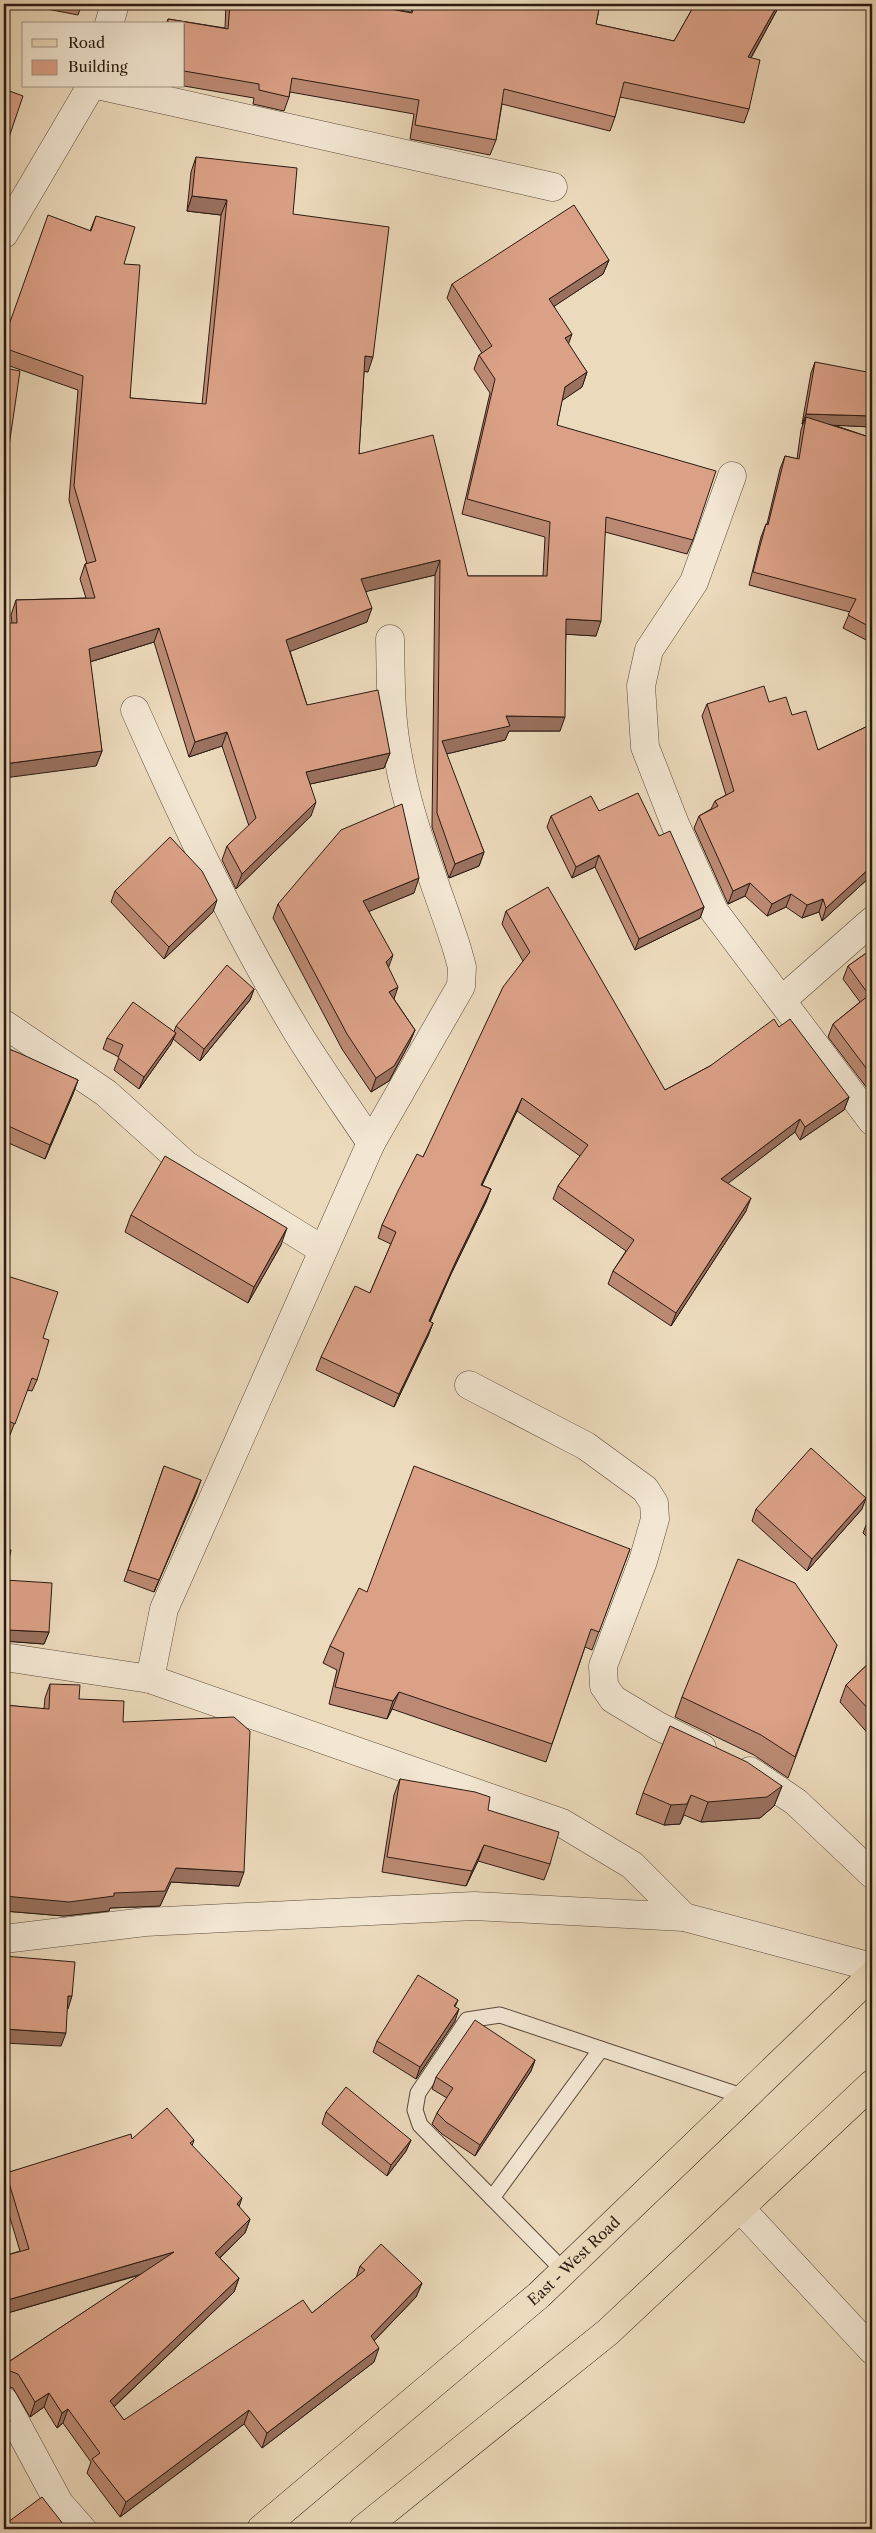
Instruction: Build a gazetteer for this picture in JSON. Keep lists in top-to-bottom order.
{
  "streets": {
    "main road": ["East - West Road"]
  },
  "legend": ["Road", "Building"]
}
